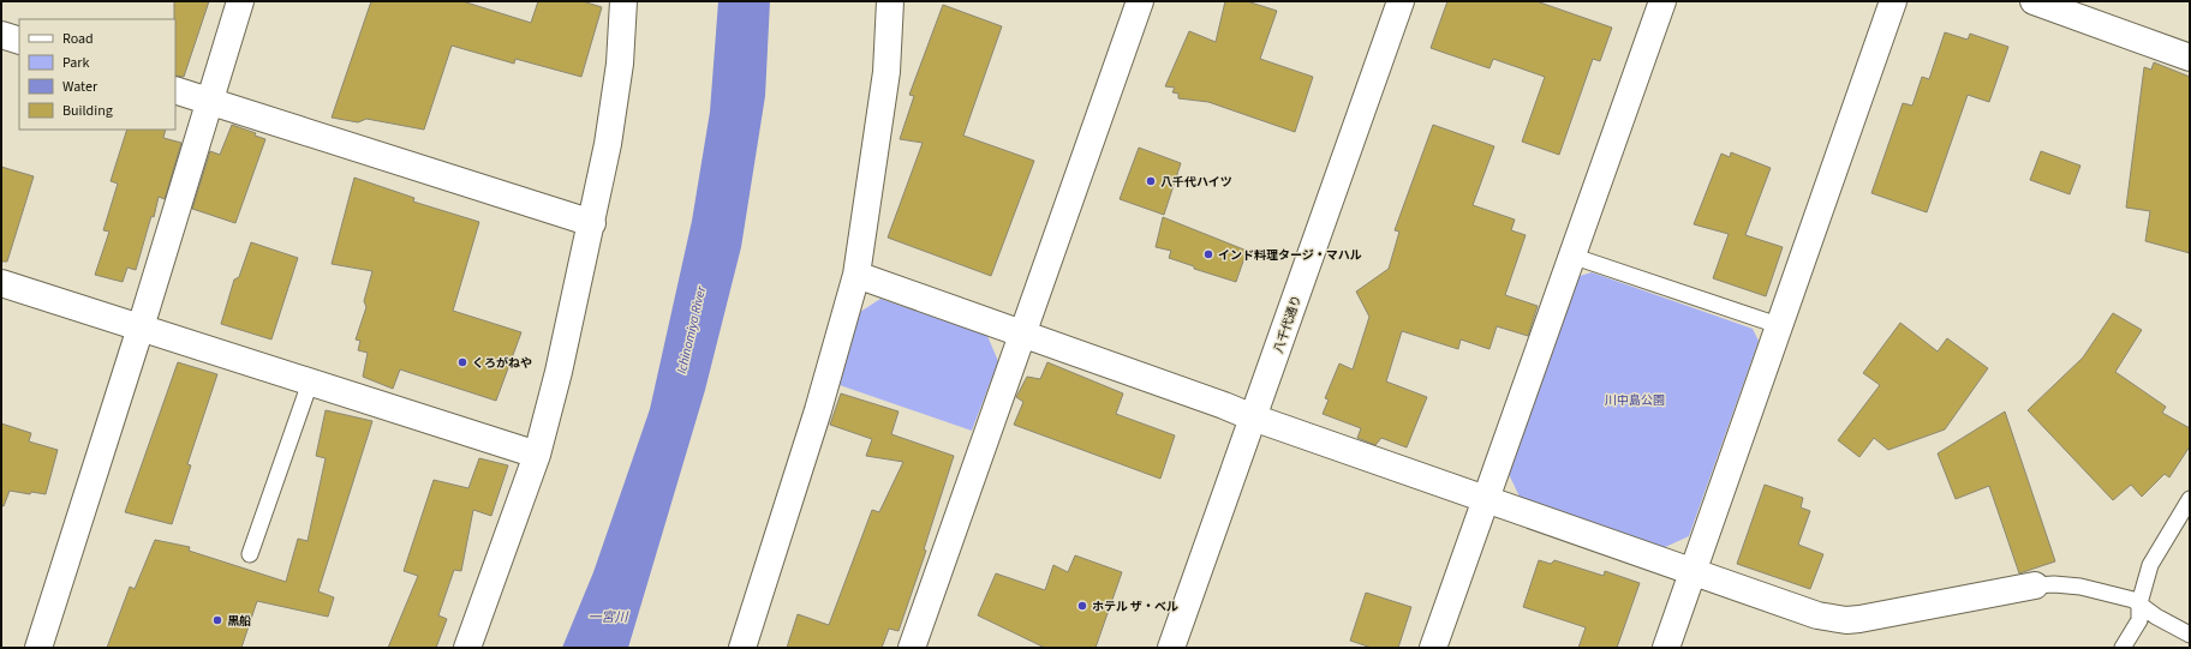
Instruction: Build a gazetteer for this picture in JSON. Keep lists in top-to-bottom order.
{
  "streets": {
    "street": ["八千代通り"]
  },
  "water": ["Ichinomiya River", "一宮川"],
  "parks": ["川中島公園"],
  "places": [
    "八千代ハイツ",
    "インド料理タージ・マハル",
    "くろがねや",
    "ホテル ザ・ベル",
    "黒船"
  ],
  "legend": [
    "Road",
    "Park",
    "Water",
    "Building"
  ]
}
